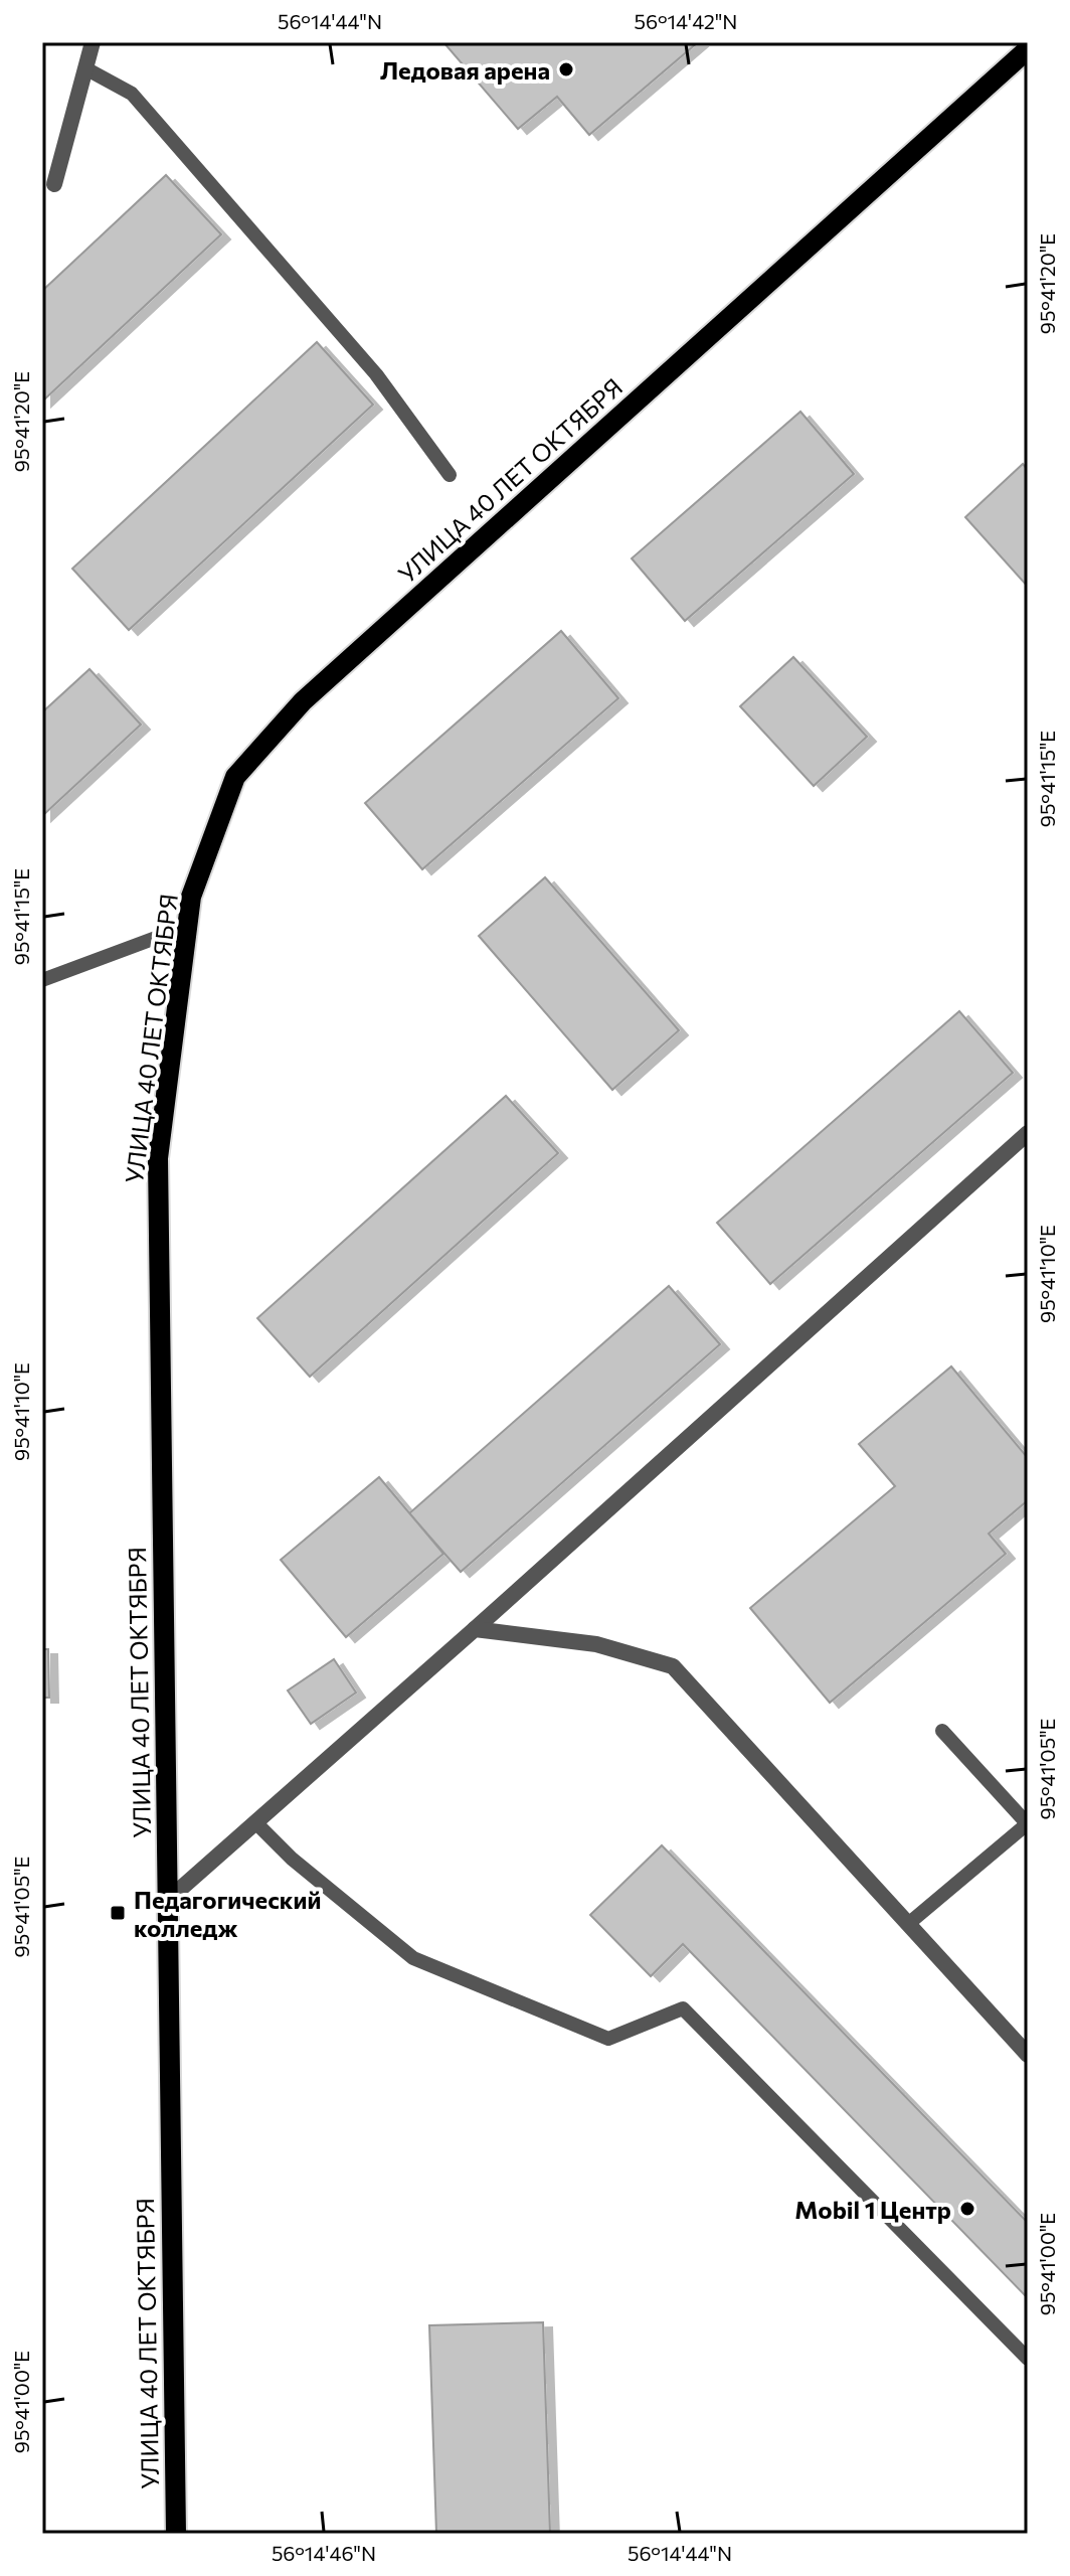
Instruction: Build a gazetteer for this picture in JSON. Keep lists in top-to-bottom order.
{
  "streets": {
    "main road": ["УЛИЦА 40 ЛЕТ ОКТЯБРЯ"]
  },
  "places": {
    "other": ["Ледовая арена", "Mobil 1 Центр"],
    "transit": ["Педагогический колледж"]
  },
  "coordinates": [
    "56°14'44\"N",
    "56°14'42\"N",
    "95°41'20\"E",
    "95°41'15\"E",
    "95°41'10\"E",
    "95°41'05\"E",
    "95°41'00\"E",
    "56°14'46\"N"
  ]
}
